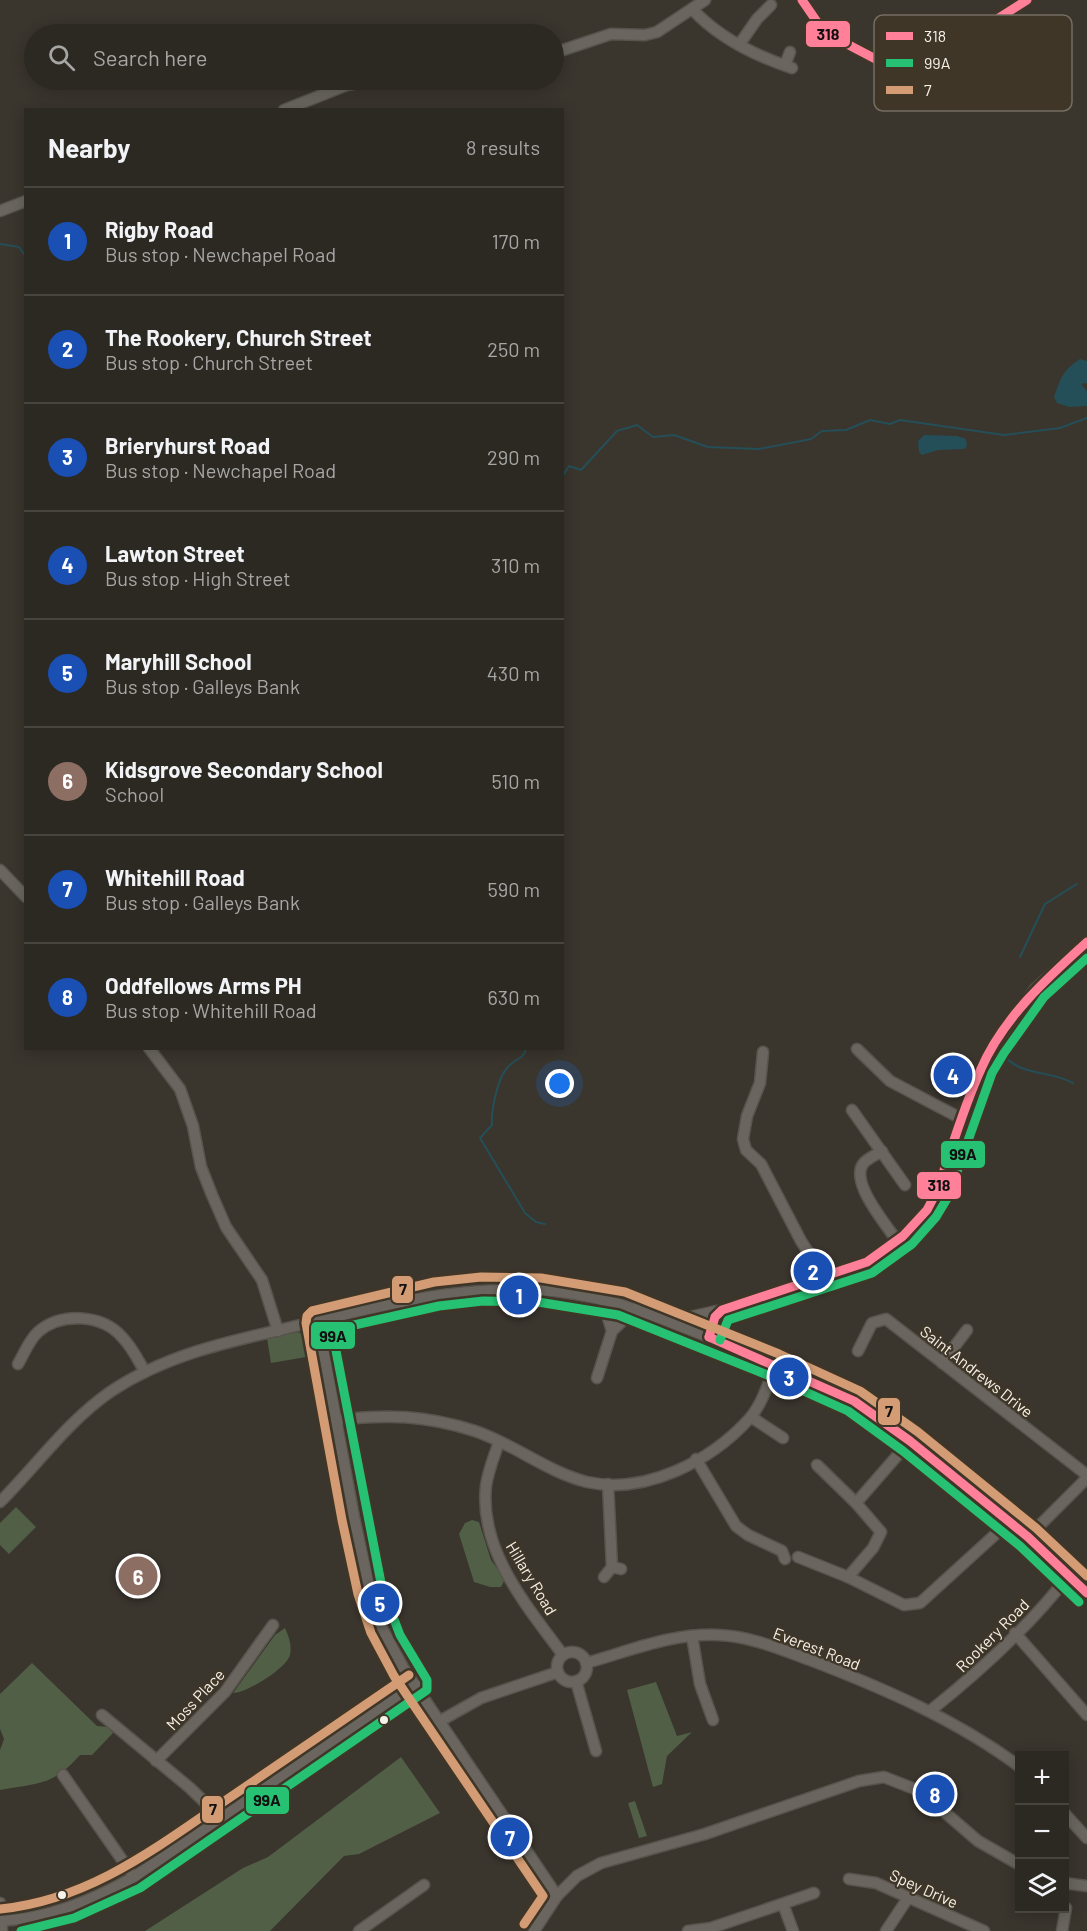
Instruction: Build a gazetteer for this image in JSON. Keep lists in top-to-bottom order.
{
  "streets": {
    "street": [
      "Saint Andrews Drive",
      "Hillary Road",
      "Rookery Road",
      "Everest Road",
      "Moss Place",
      "Spey Drive"
    ]
  },
  "crossings": [
    ["Hillary Road", "Everest Road"],
    ["Rookery Road", "Everest Road"]
  ],
  "lines": ["transit line 318", "transit line 99A", "transit line 7"],
  "legend": ["318", "99A", "7"],
  "page": {
    "search": "Search here",
    "heading": ["Nearby", "8 results"],
    "list": [
      {
        "mark": "1",
        "name": "Rigby Road",
        "note": "Bus stop · Newchapel Road",
        "value": "170 m"
      },
      {
        "mark": "2",
        "name": "The Rookery, Church Street",
        "note": "Bus stop · Church Street",
        "value": "250 m"
      },
      {
        "mark": "3",
        "name": "Brieryhurst Road",
        "note": "Bus stop · Newchapel Road",
        "value": "290 m"
      },
      {
        "mark": "4",
        "name": "Lawton Street",
        "note": "Bus stop · High Street",
        "value": "310 m"
      },
      {
        "mark": "5",
        "name": "Maryhill School",
        "note": "Bus stop · Galleys Bank",
        "value": "430 m"
      },
      {
        "mark": "6",
        "name": "Kidsgrove Secondary School",
        "note": "School",
        "value": "510 m"
      },
      {
        "mark": "7",
        "name": "Whitehill Road",
        "note": "Bus stop · Galleys Bank",
        "value": "590 m"
      },
      {
        "mark": "8",
        "name": "Oddfellows Arms PH",
        "note": "Bus stop · Whitehill Road",
        "value": "630 m"
      }
    ],
    "pins": [
      "4",
      "2",
      "1",
      "3",
      "6",
      "5",
      "8",
      "7"
    ],
    "map_buttons": ["+", "−"]
  }
}
